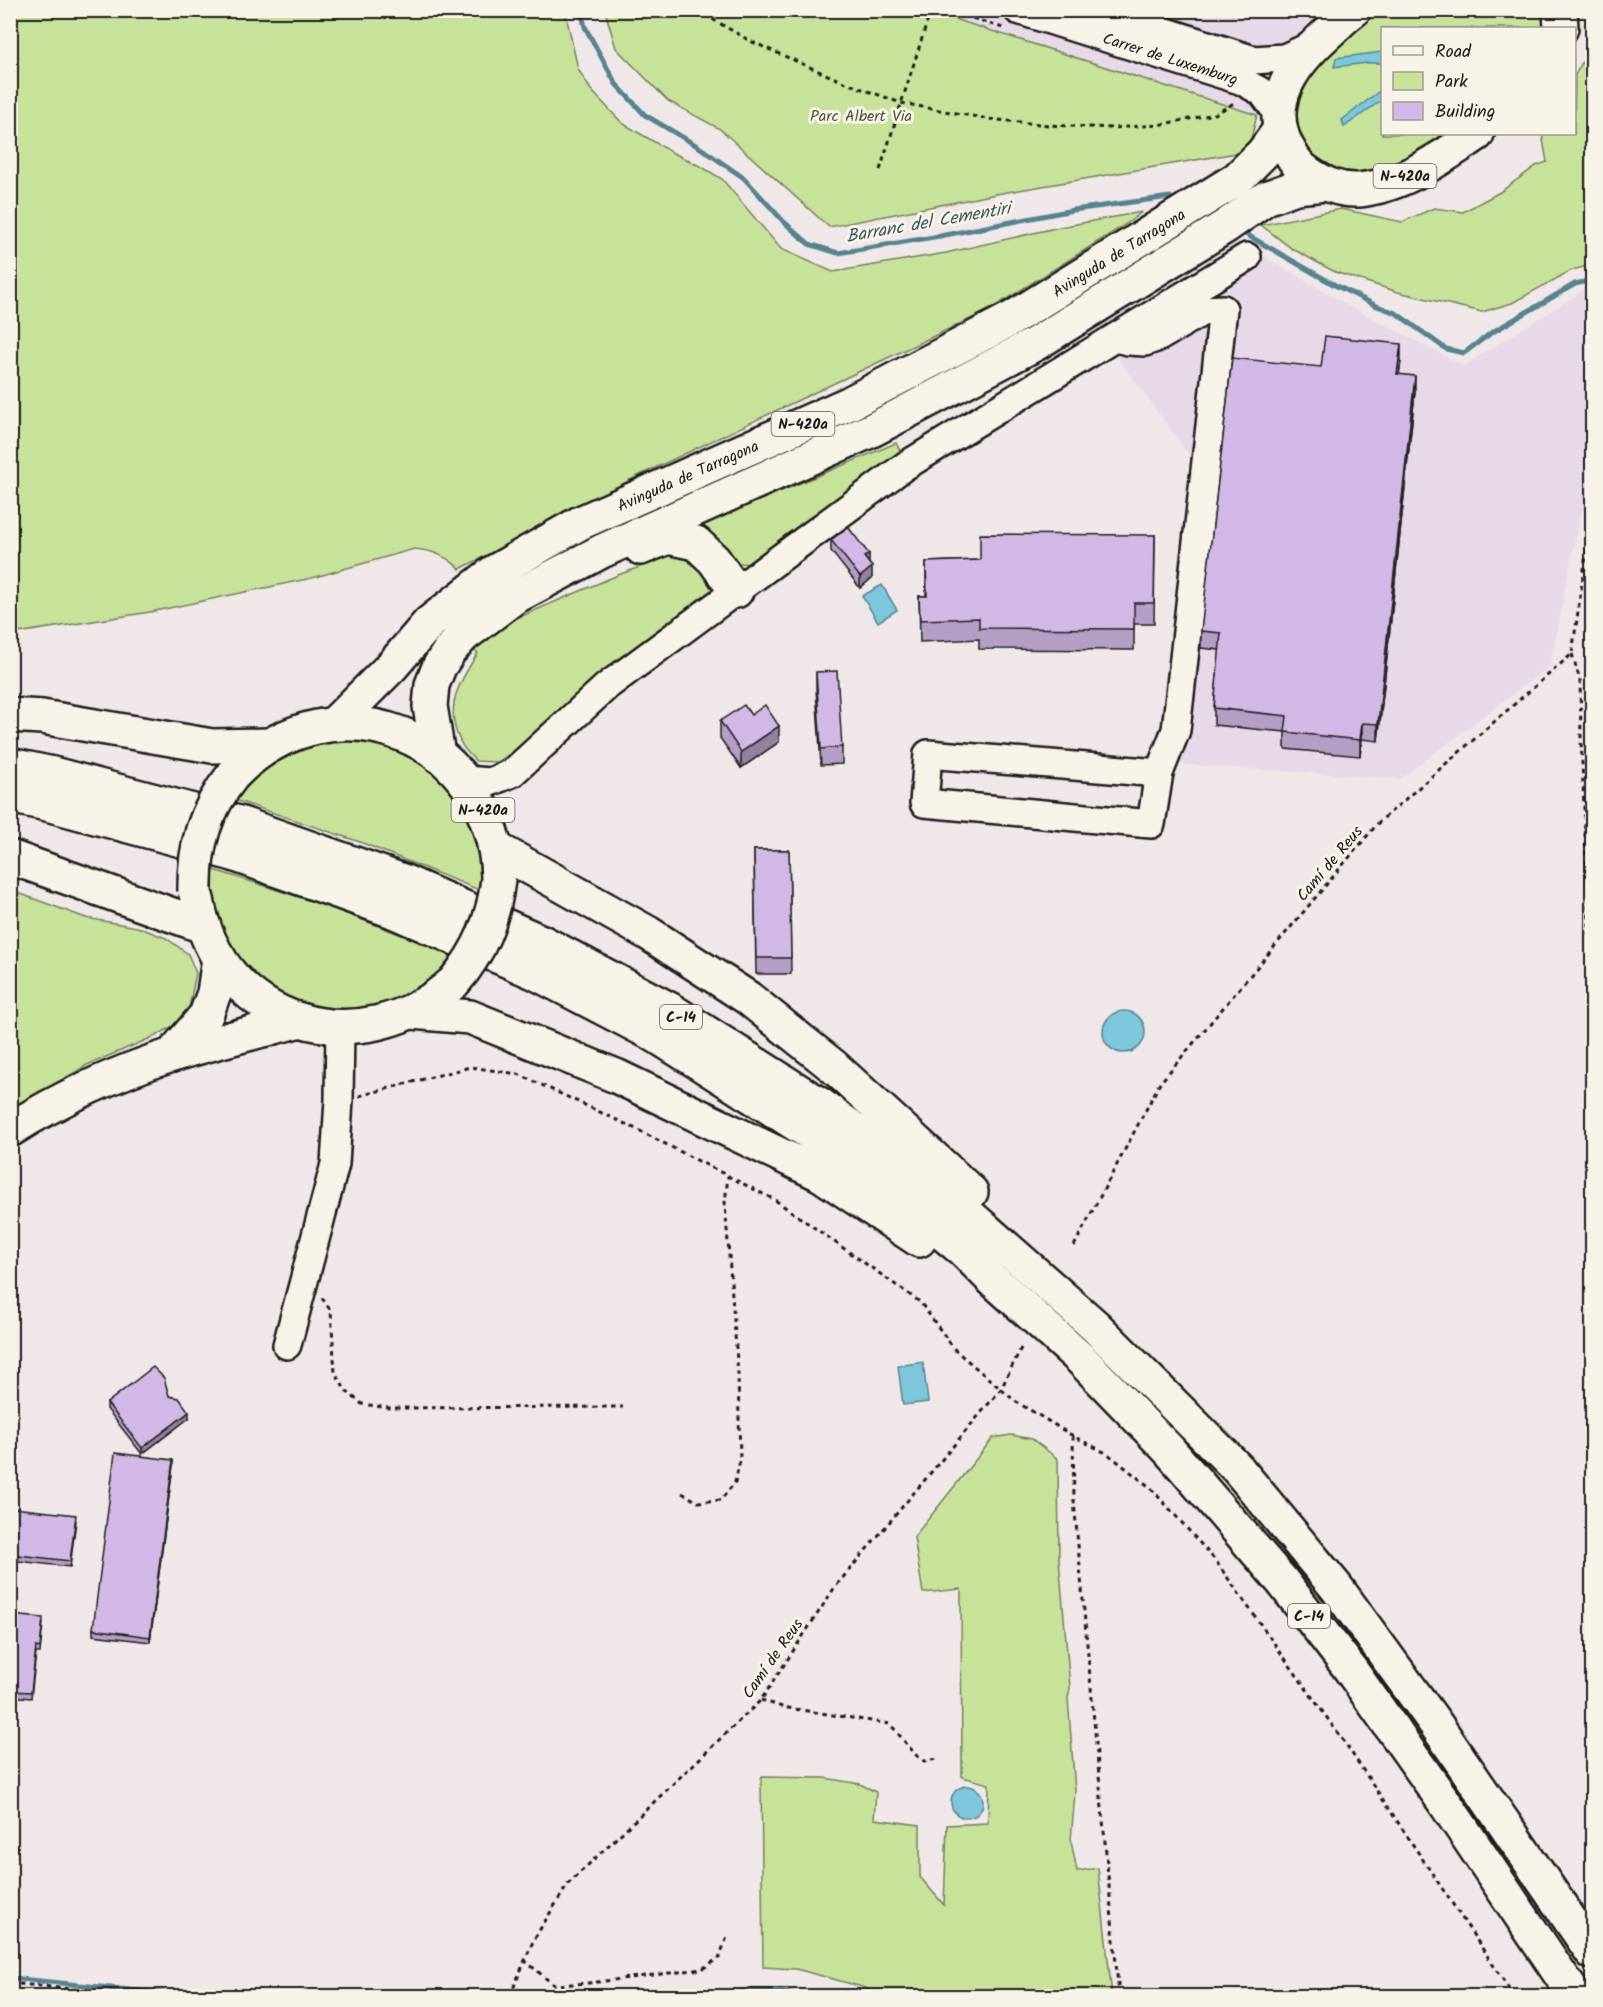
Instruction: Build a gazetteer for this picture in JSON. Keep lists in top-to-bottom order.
{
  "streets": {
    "main road": ["N-420a", "Avinguda de Tarragona", "C-14"],
    "street": ["Carrer de Luxemburg"],
    "path": ["Camí de Reus"]
  },
  "crossings": [
    ["Carrer de Luxemburg", "N-420a"],
    ["Carrer de Luxemburg", "Avinguda de Tarragona"],
    ["N-420a", "Avinguda de Tarragona"]
  ],
  "water": ["Barranc del Cementiri"],
  "parks": ["Parc Albert Via"],
  "legend": ["Road", "Park", "Building"]
}
